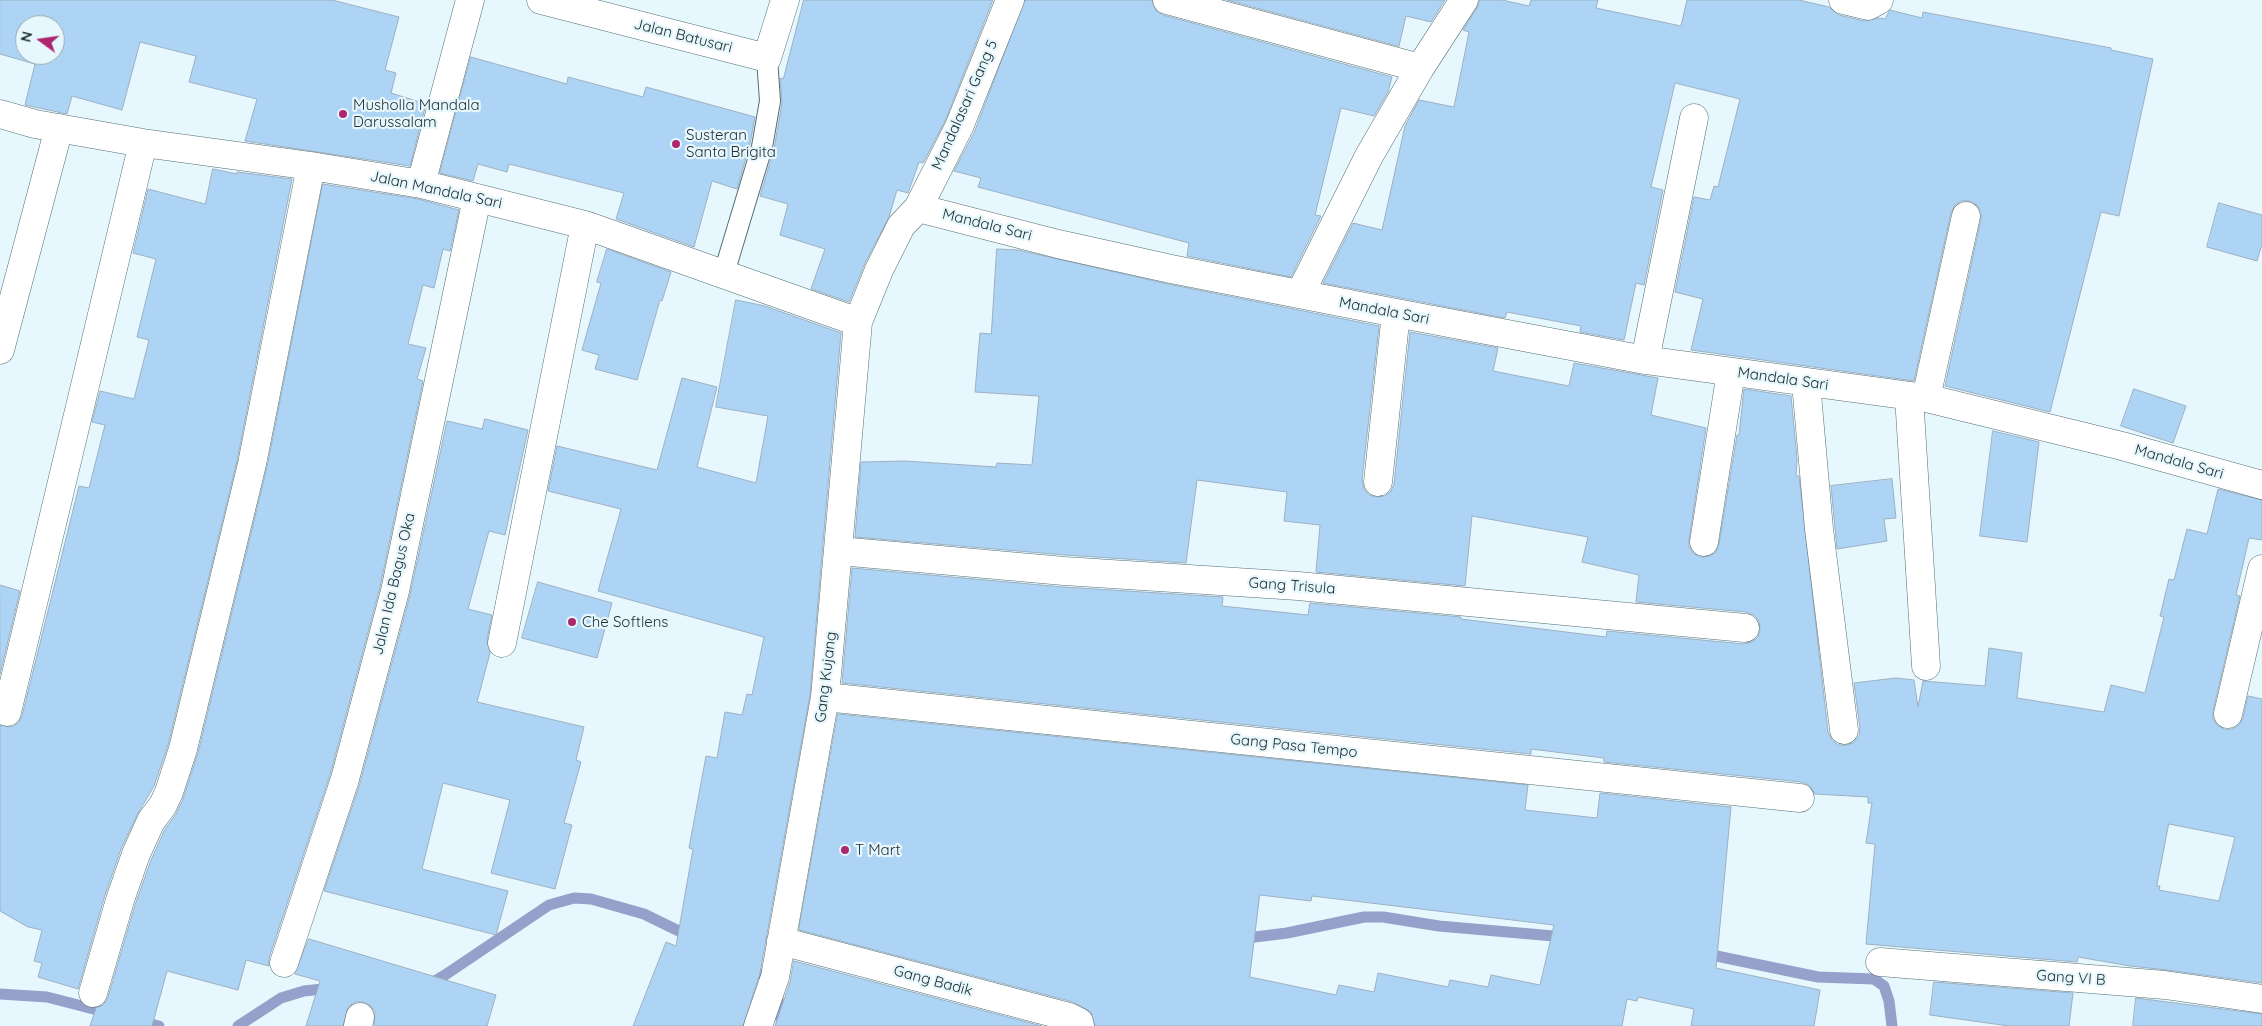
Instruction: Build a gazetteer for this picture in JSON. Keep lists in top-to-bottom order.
{
  "streets": {
    "street": [
      "Jalan Batusari",
      "Mandalasari Gang 5",
      "Jalan Mandala Sari",
      "Mandala Sari",
      "Jalan Ida Bagus Oka",
      "Gang Trisula",
      "Gang Kujang",
      "Gang Pasa Tempo",
      "Gang VI B",
      "Gang Badik"
    ]
  },
  "crossings": [
    ["Mandalasari Gang 5", "Mandala Sari"],
    ["Jalan Mandala Sari", "Jalan Ida Bagus Oka"],
    ["Jalan Mandala Sari", "Gang Kujang"],
    ["Gang Trisula", "Gang Kujang"],
    ["Gang Kujang", "Gang Pasa Tempo"],
    ["Gang Kujang", "Gang Badik"]
  ],
  "places": [
    "Musholla Mandala Darussalam",
    "Susteran Santa Brigita",
    "Che Softlens",
    "T Mart"
  ],
  "north": "left"
}
